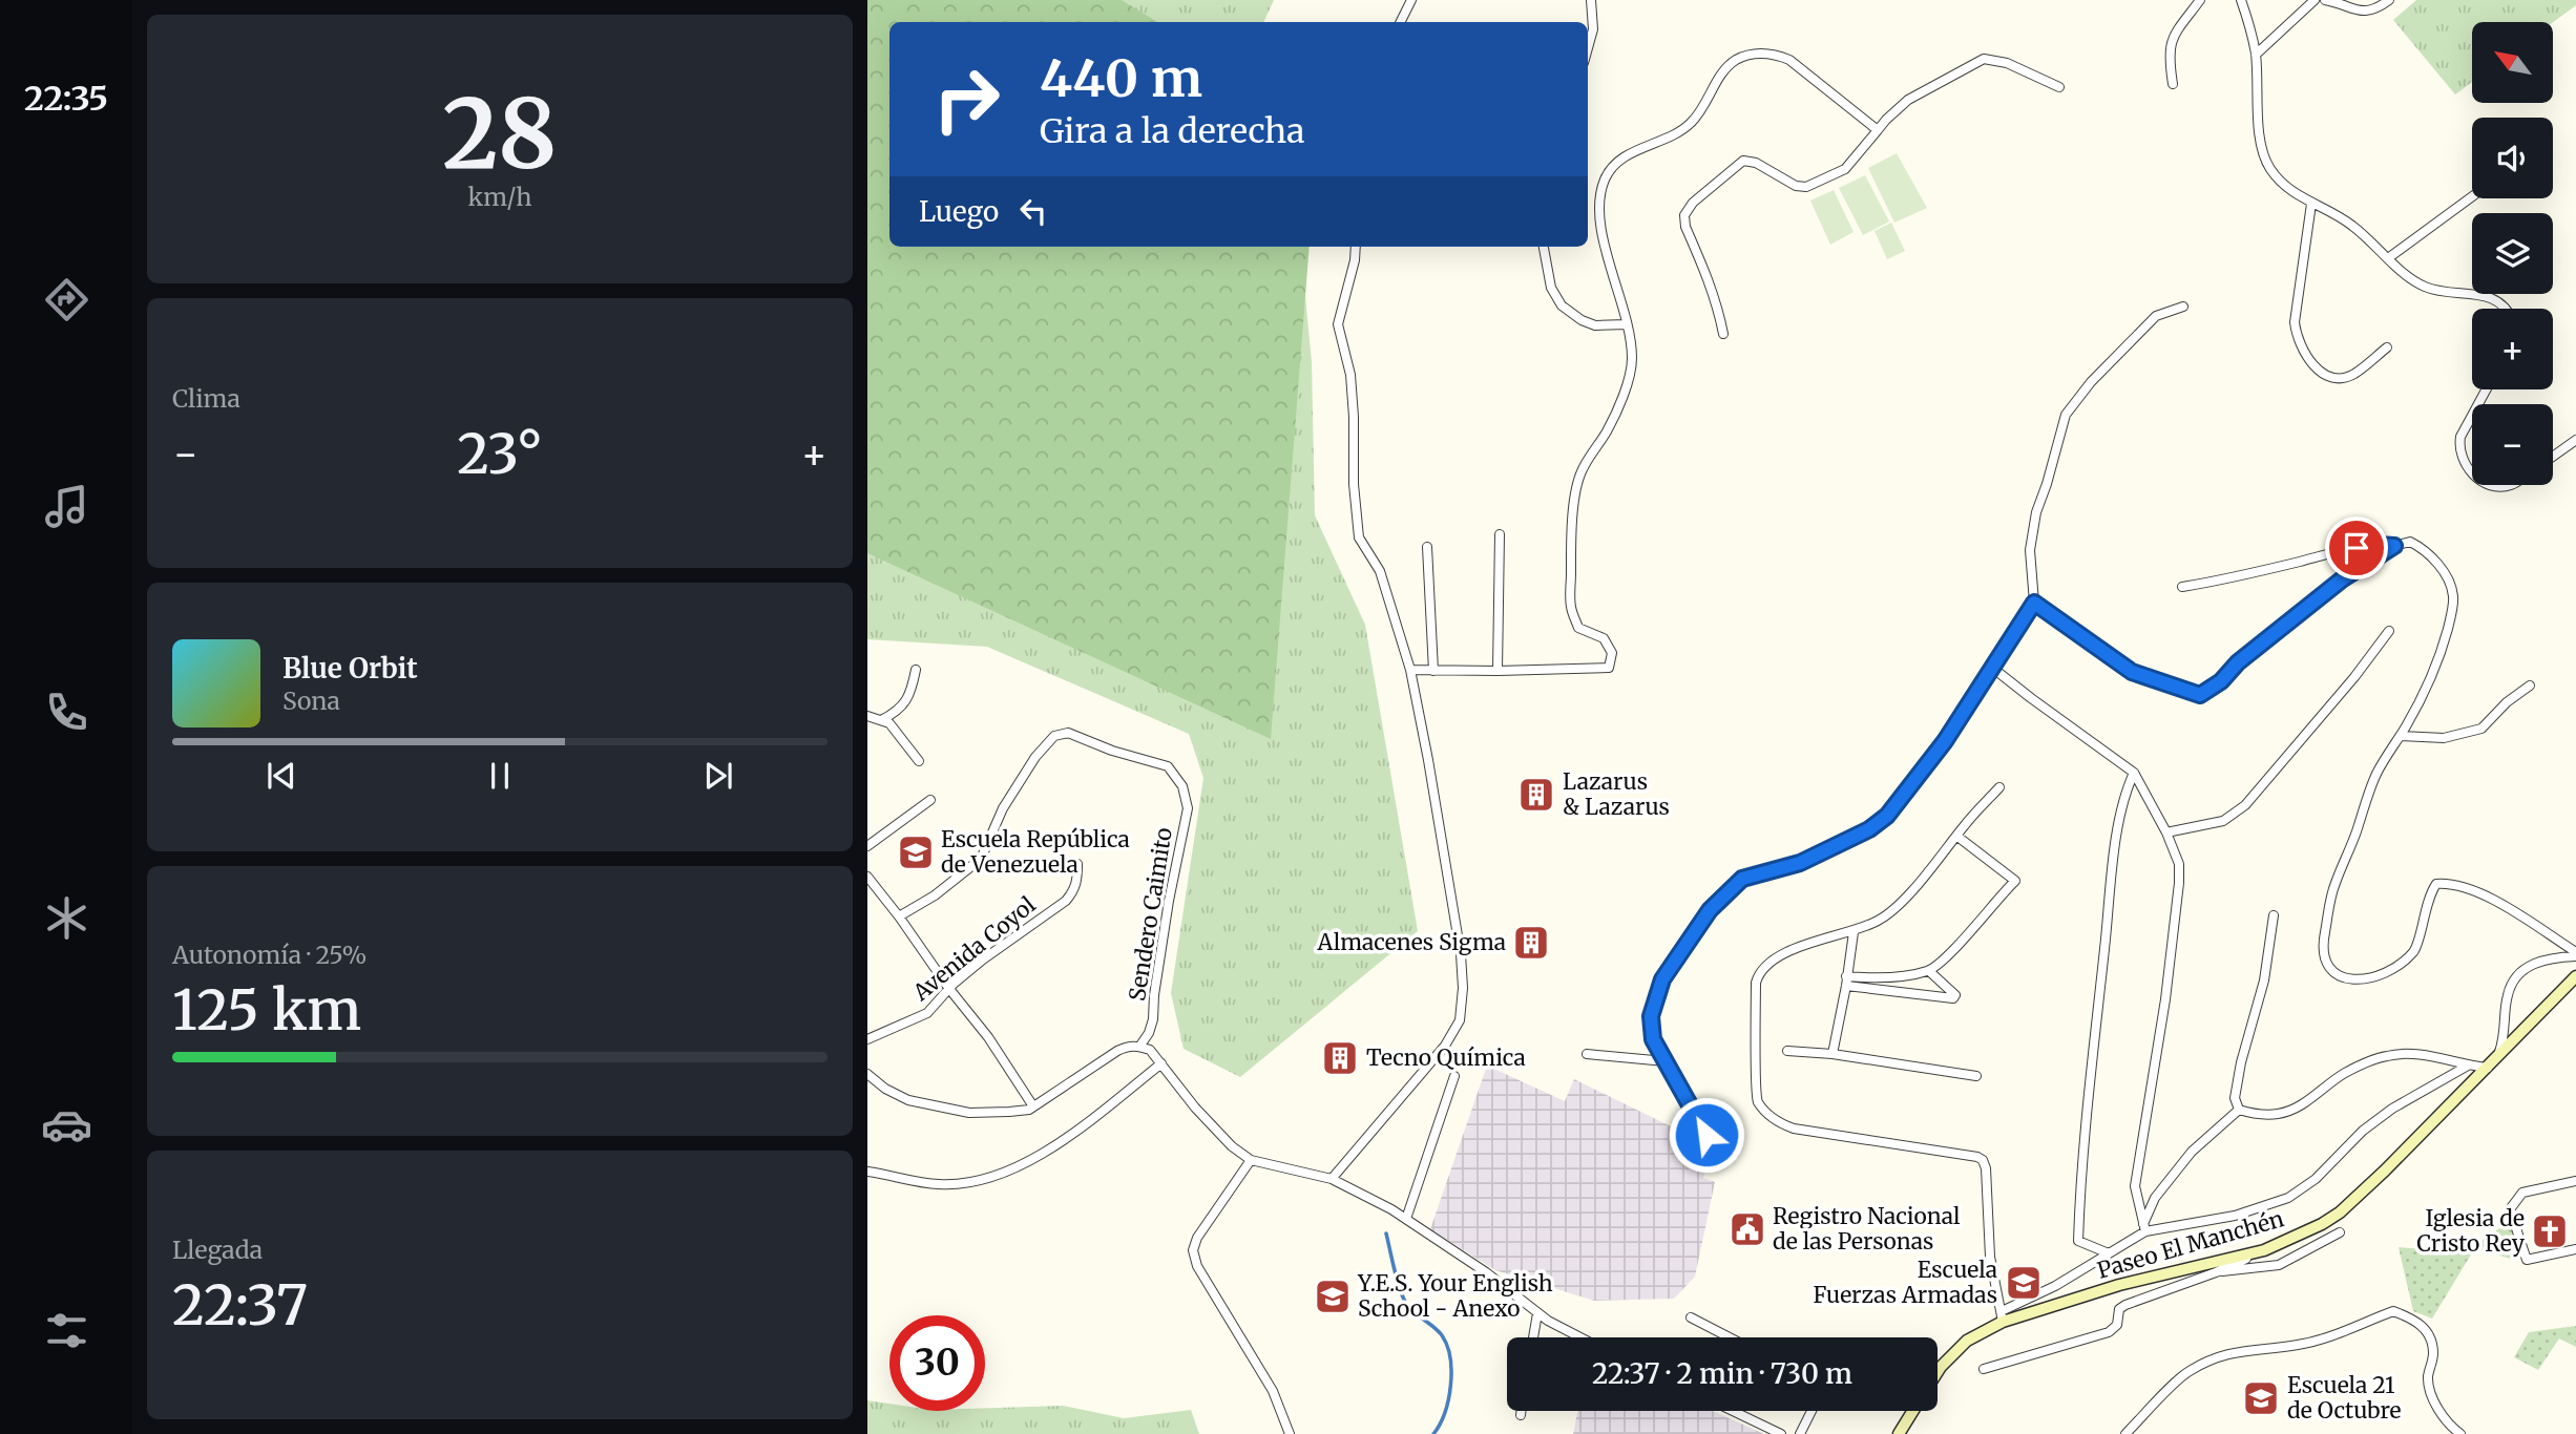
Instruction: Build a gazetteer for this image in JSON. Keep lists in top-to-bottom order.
{
  "streets": {
    "street": ["Sendero Caimito", "Avenida Coyol", "Paseo El Manchén"]
  },
  "places": {
    "building": ["Lazarus & Lazarus", "Almacenes Sigma", "Tecno Química"],
    "school or university": [
      "Escuela República de Venezuela",
      "Escuela Fuerzas Armadas",
      "Y.E.S. Your English School - Anexo",
      "Escuela 21 de Octubre"
    ],
    "public building": ["Registro Nacional de las Personas"],
    "church": ["Iglesia de Cristo Rey"]
  },
  "north": "top left",
  "page": {
    "tabs": "22:35",
    "tile": [
      ["28", "km/h"],
      "Clima",
      ["Autonomía · 25%", "125 km"],
      ["Llegada", "22:37"]
    ],
    "map_buttons": ["+", "−"],
    "turn": ["440 m", "Gira a la derecha"],
    "then": "Luego",
    "heat": ["−", "23°", "+"],
    "song": ["Blue Orbit", "Sona"],
    "limit": "30",
    "trip": "22:37 · 2 min · 730 m"
  }
}
